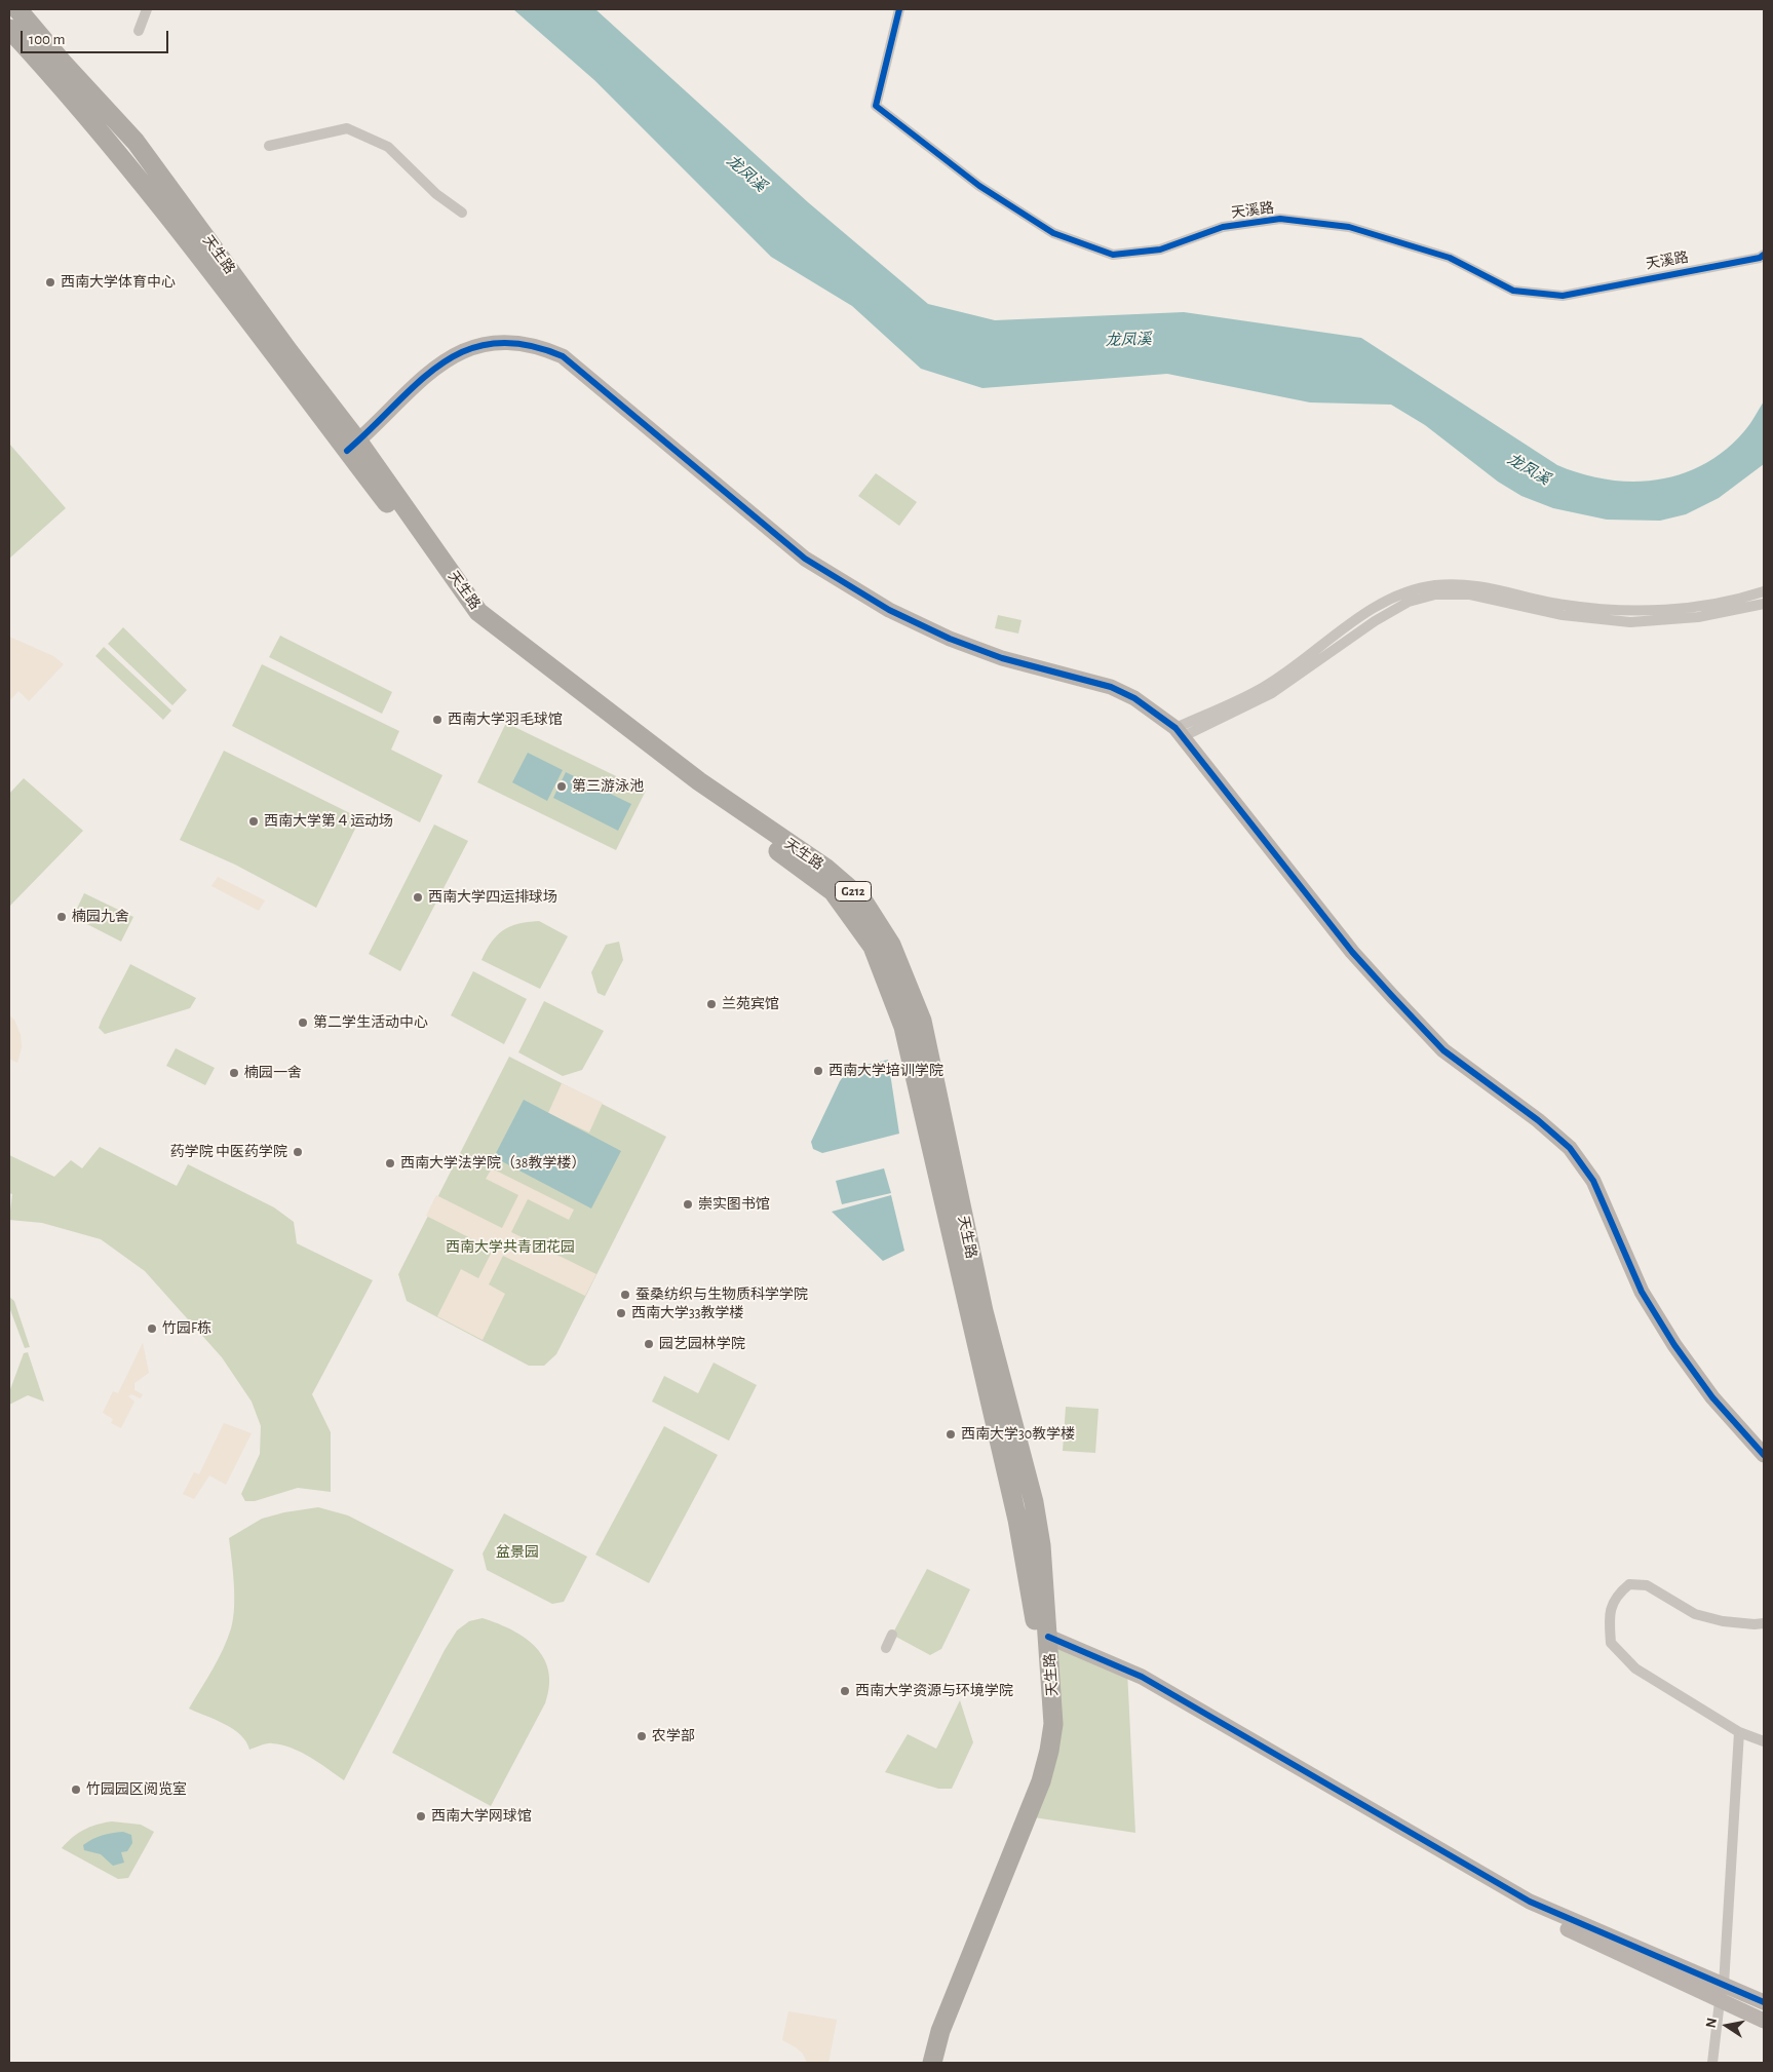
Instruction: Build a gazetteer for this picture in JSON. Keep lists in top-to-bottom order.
{
  "streets": {
    "highway": ["天生路", "G212"],
    "street": ["天溪路"]
  },
  "water": ["龙凤溪"],
  "parks": ["西南大学共青团花园", "盆景园"],
  "places": [
    "西南大学体育中心",
    "西南大学羽毛球馆",
    "第三游泳池",
    "西南大学第４运动场",
    "西南大学四运排球场",
    "楠园九舍",
    "兰苑宾馆",
    "第二学生活动中心",
    "西南大学培训学院",
    "楠园一舍",
    "药学院 中医药学院",
    "西南大学法学院（38教学楼）",
    "崇实图书馆",
    "蚕桑纺织与生物质科学学院",
    "西南大学33教学楼",
    "竹园F栋",
    "园艺园林学院",
    "西南大学30教学楼",
    "西南大学资源与环境学院",
    "农学部",
    "竹园园区阅览室",
    "西南大学网球馆"
  ],
  "scale_bar": "100 m",
  "north": "left"
}
